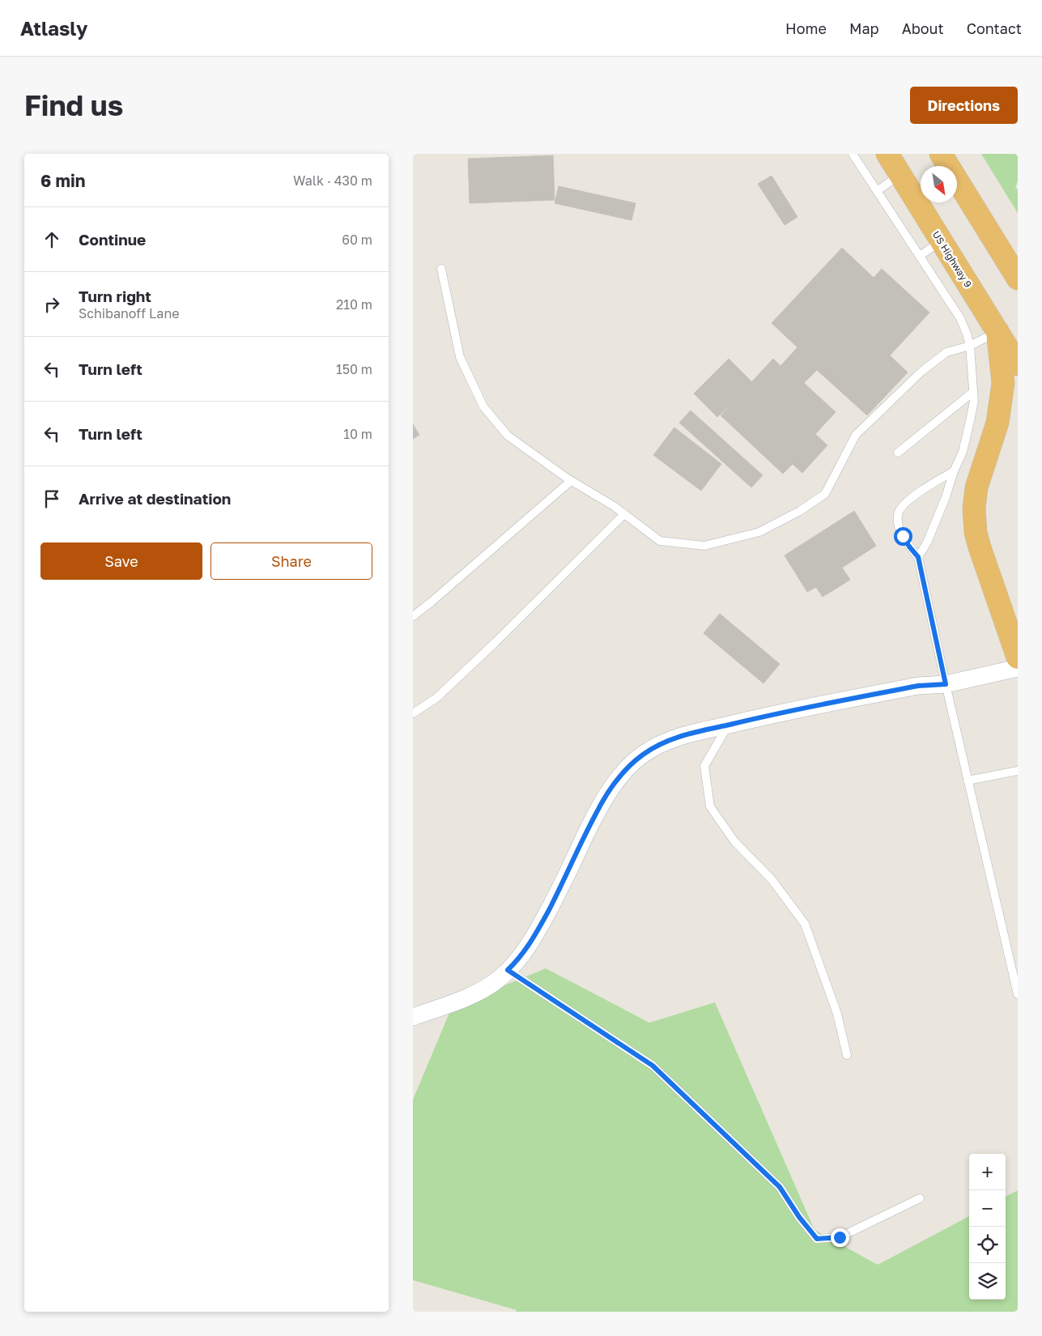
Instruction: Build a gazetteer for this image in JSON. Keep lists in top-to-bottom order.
{
  "streets": {
    "highway": ["US Highway 9"]
  },
  "north": "bottom right",
  "page": {
    "header": "Atlasly",
    "nav": [
      "Home",
      "Map",
      "About",
      "Contact"
    ],
    "buttons": [
      "Directions",
      ["Save", "Share"]
    ],
    "title": "Find us",
    "heading": ["6 min", "Walk · 430 m"],
    "list": [
      ["Continue", "60 m"],
      ["Turn right", "Schibanoff Lane", "210 m"],
      ["Turn left", "150 m"],
      ["Turn left", "10 m"],
      "Arrive at destination"
    ],
    "map_buttons": ["+", "−"]
  }
}
